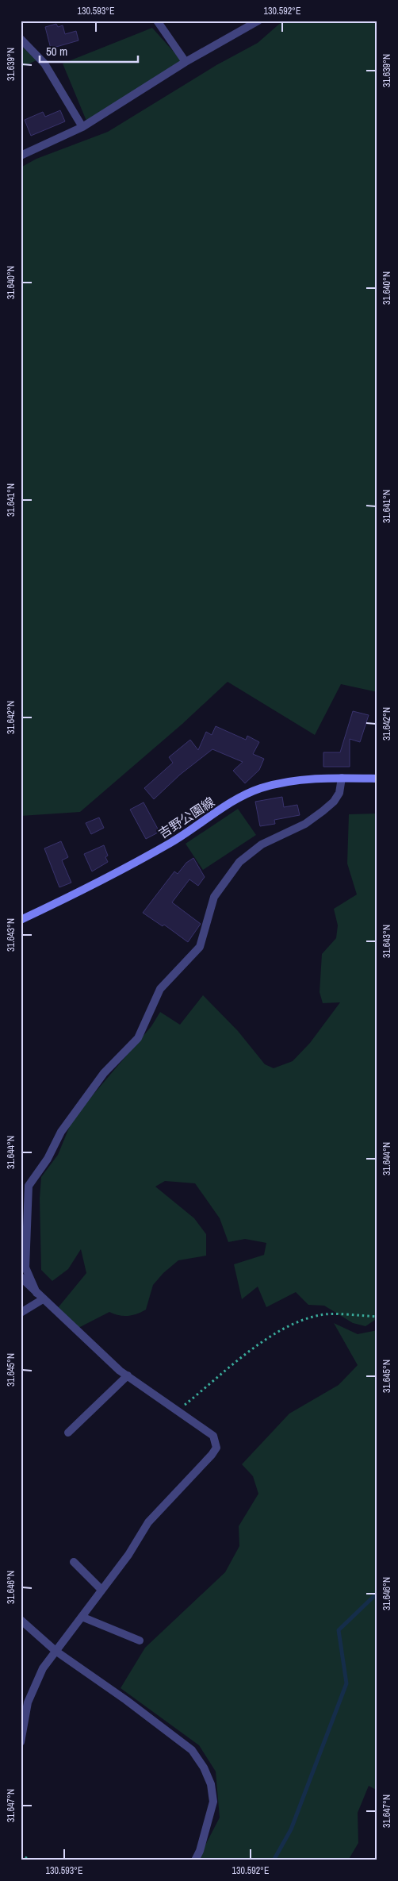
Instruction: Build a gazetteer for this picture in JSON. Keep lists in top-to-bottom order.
{
  "streets": {
    "main road": ["吉野公園線"]
  },
  "scale_bar": "50 m",
  "coordinates": [
    "130.593°E",
    "130.592°E",
    "31.639°N",
    "31.640°N",
    "31.641°N",
    "31.642°N",
    "31.643°N",
    "31.644°N",
    "31.645°N",
    "31.646°N",
    "31.647°N"
  ]
}
